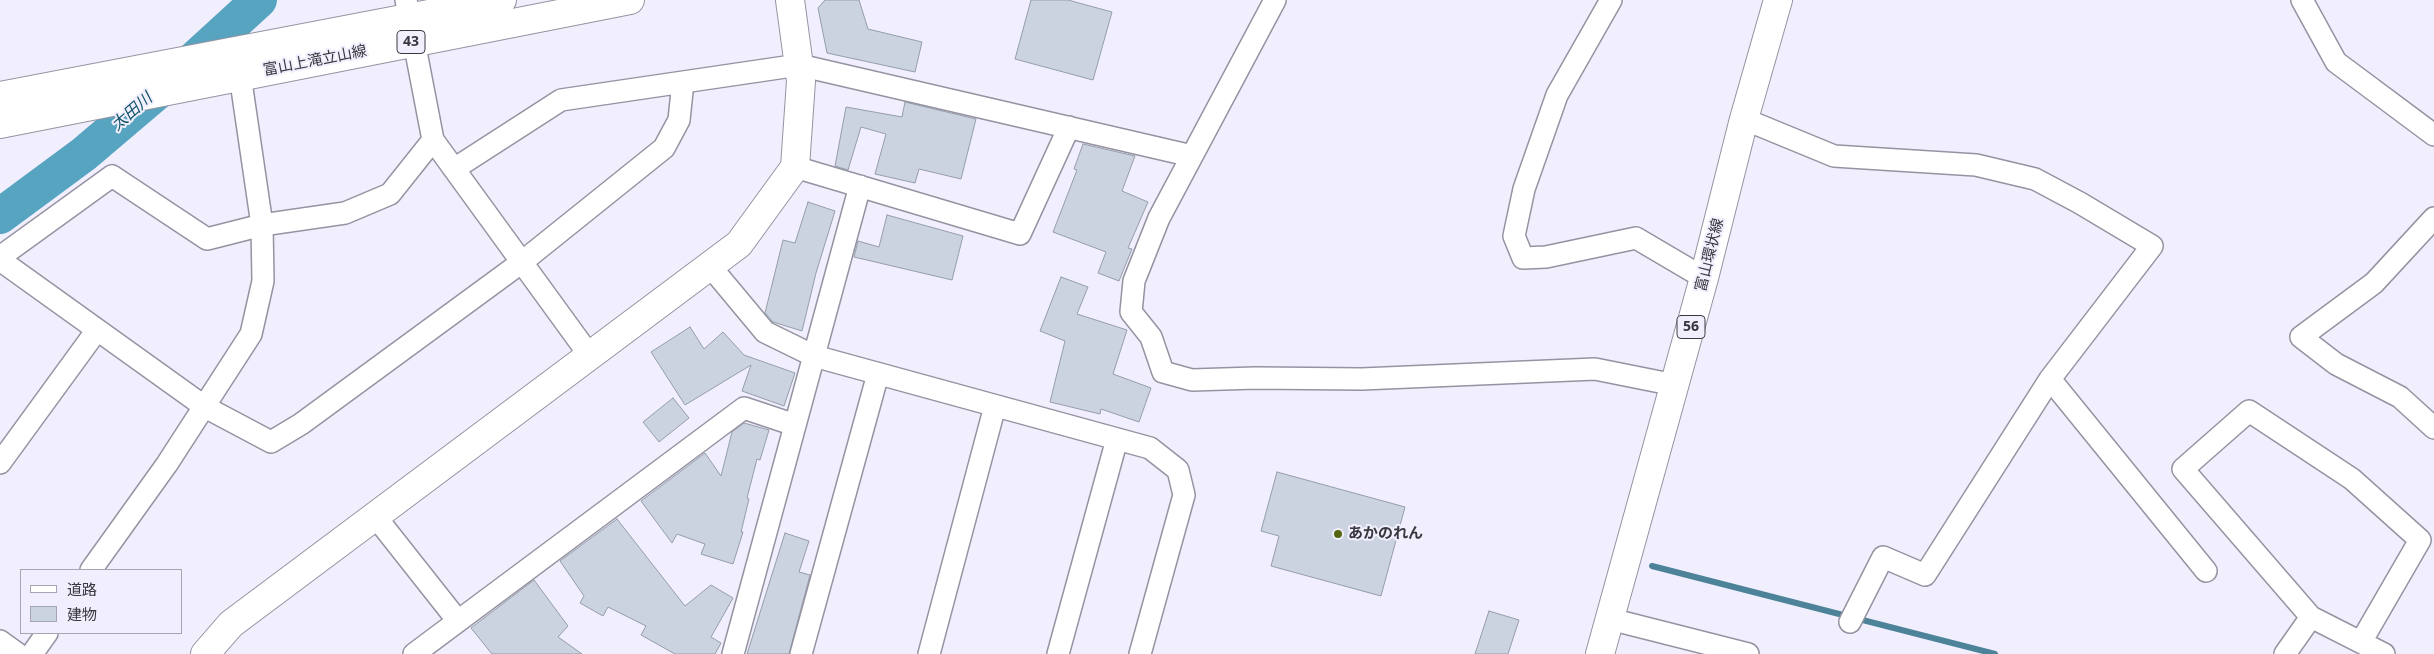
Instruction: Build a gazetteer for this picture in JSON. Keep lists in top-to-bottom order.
{
  "streets": {
    "main road": [
      "43",
      "富山上滝立山線",
      "富山環状線",
      "56"
    ]
  },
  "water": ["太田川"],
  "places": ["あかのれん"],
  "legend": ["道路", "建物"]
}
